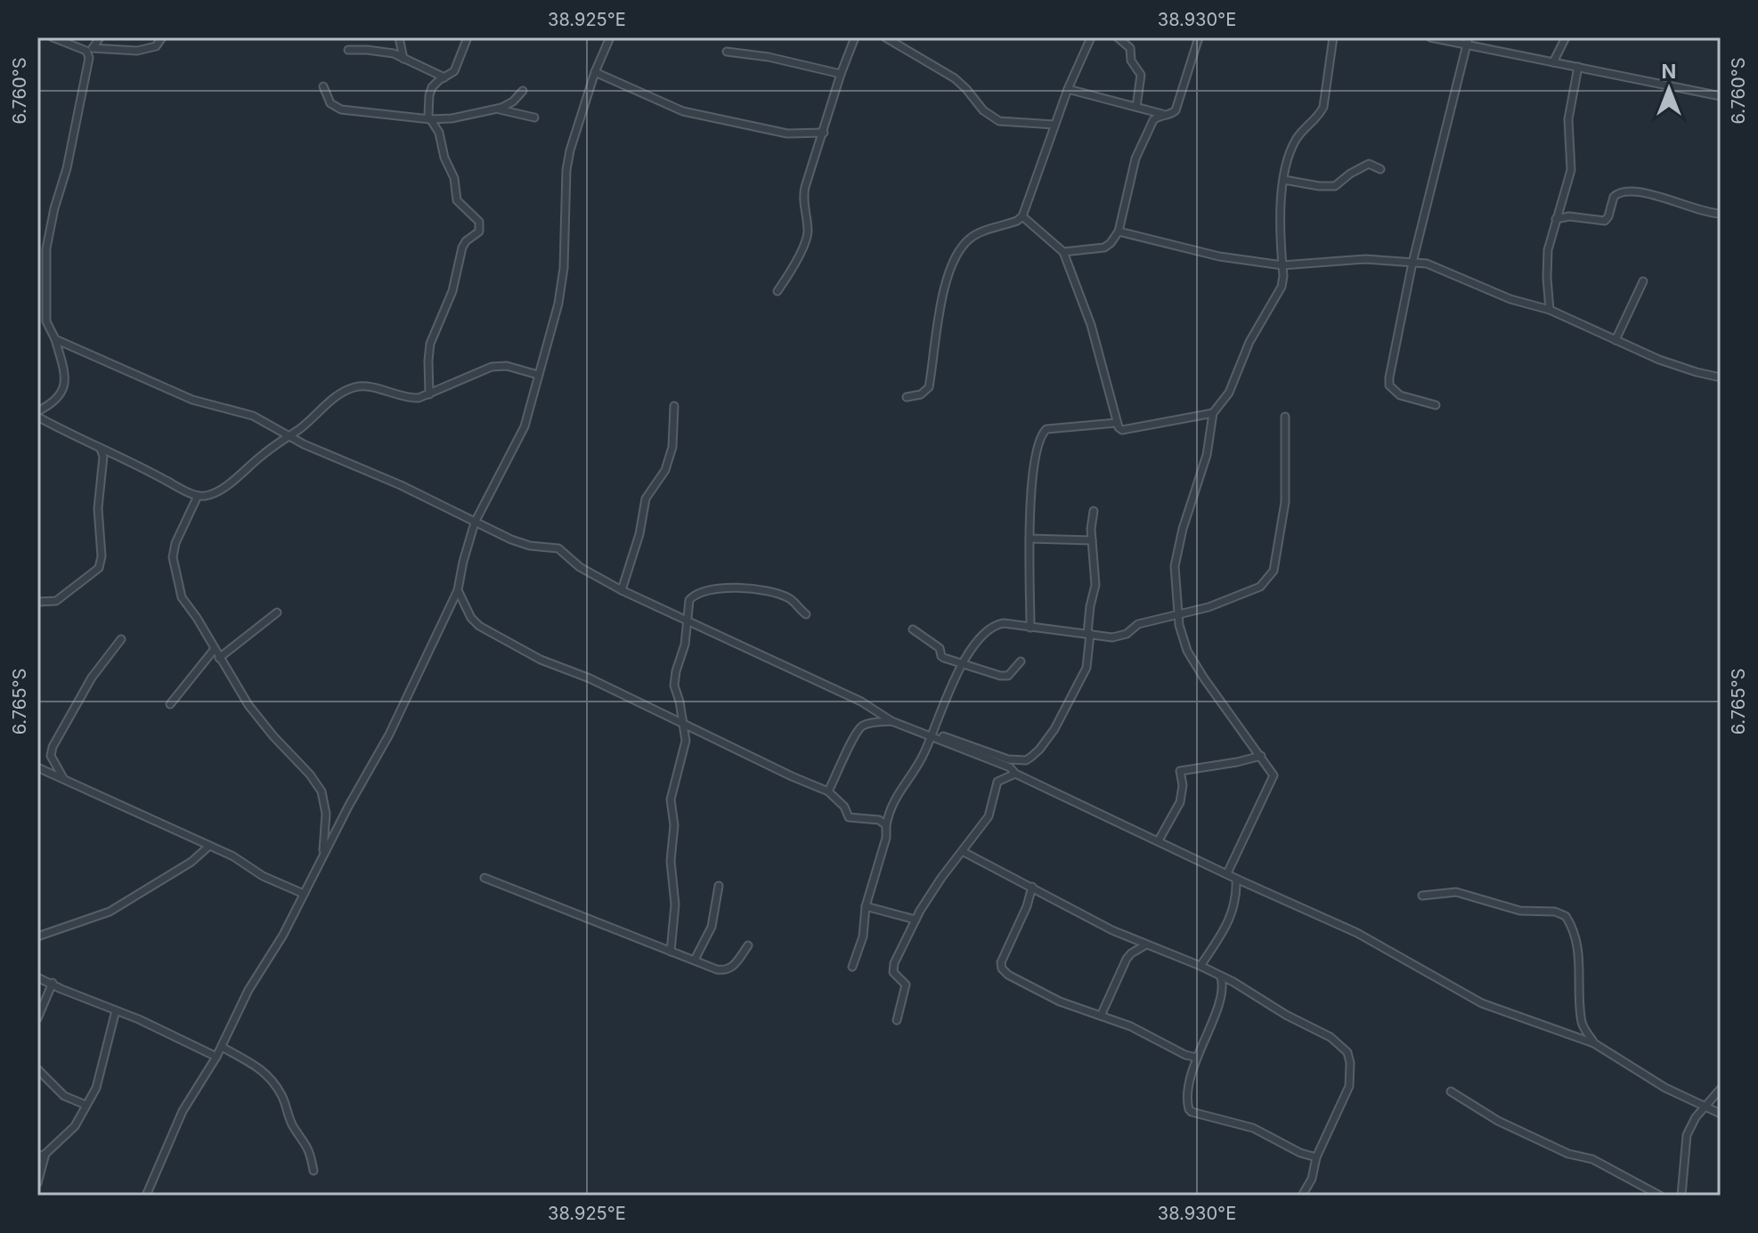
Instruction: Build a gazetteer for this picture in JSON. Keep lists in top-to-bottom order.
{
  "north": "top",
  "coordinates": [
    "38.925°E",
    "38.930°E",
    "6.760°S",
    "6.765°S"
  ]
}
